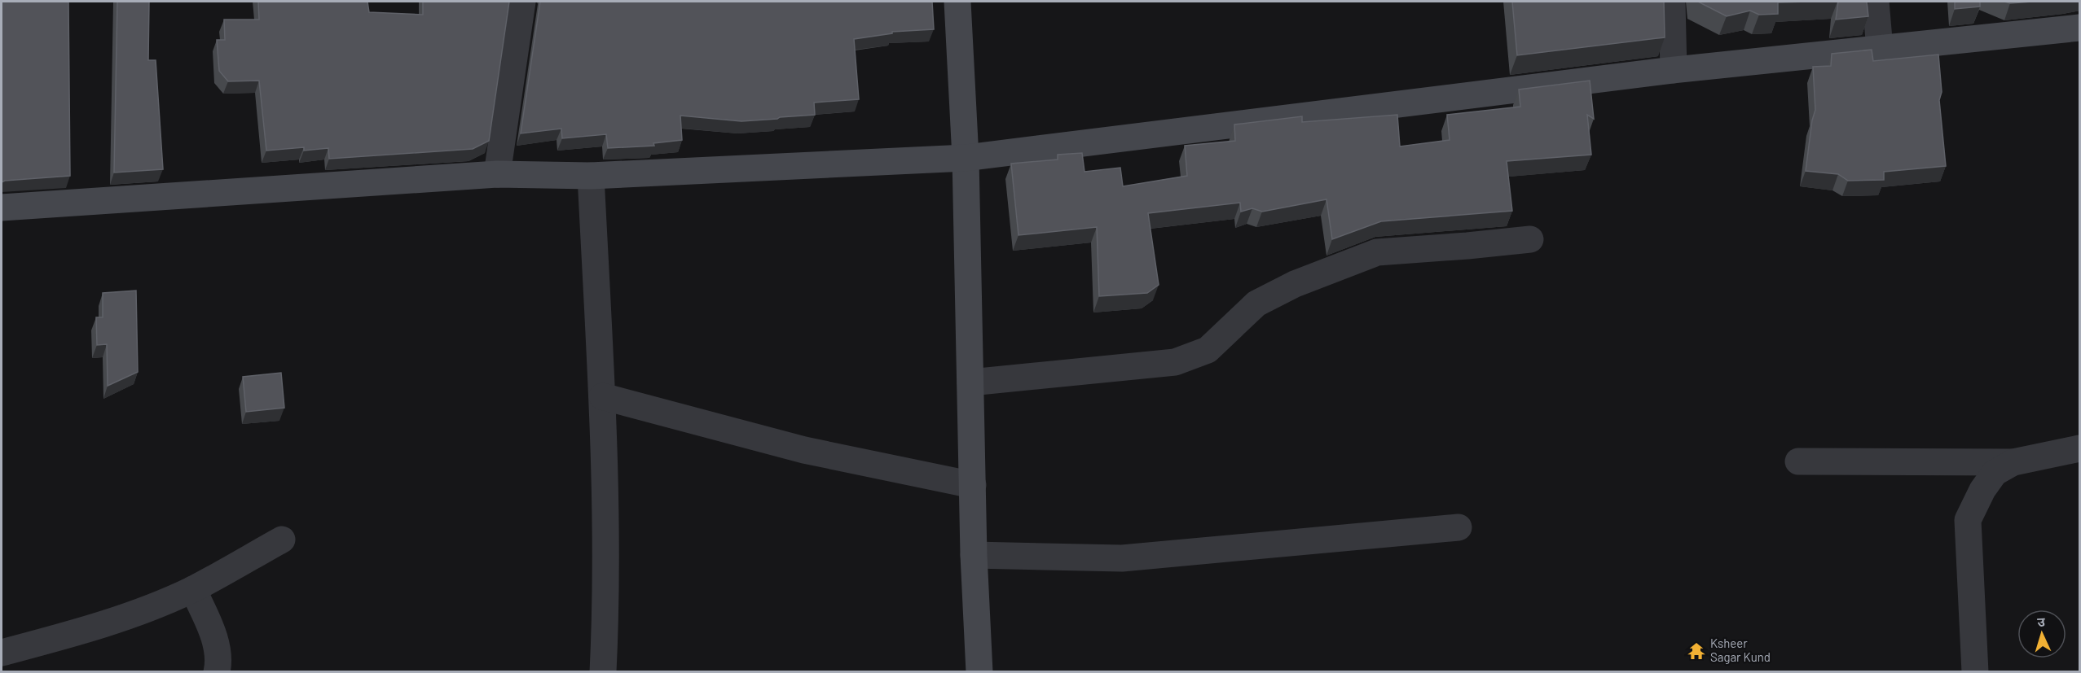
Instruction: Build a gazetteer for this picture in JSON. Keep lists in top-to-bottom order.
{
  "places": {
    "temple": ["Ksheer Sagar Kund"]
  },
  "north": "top"
}
